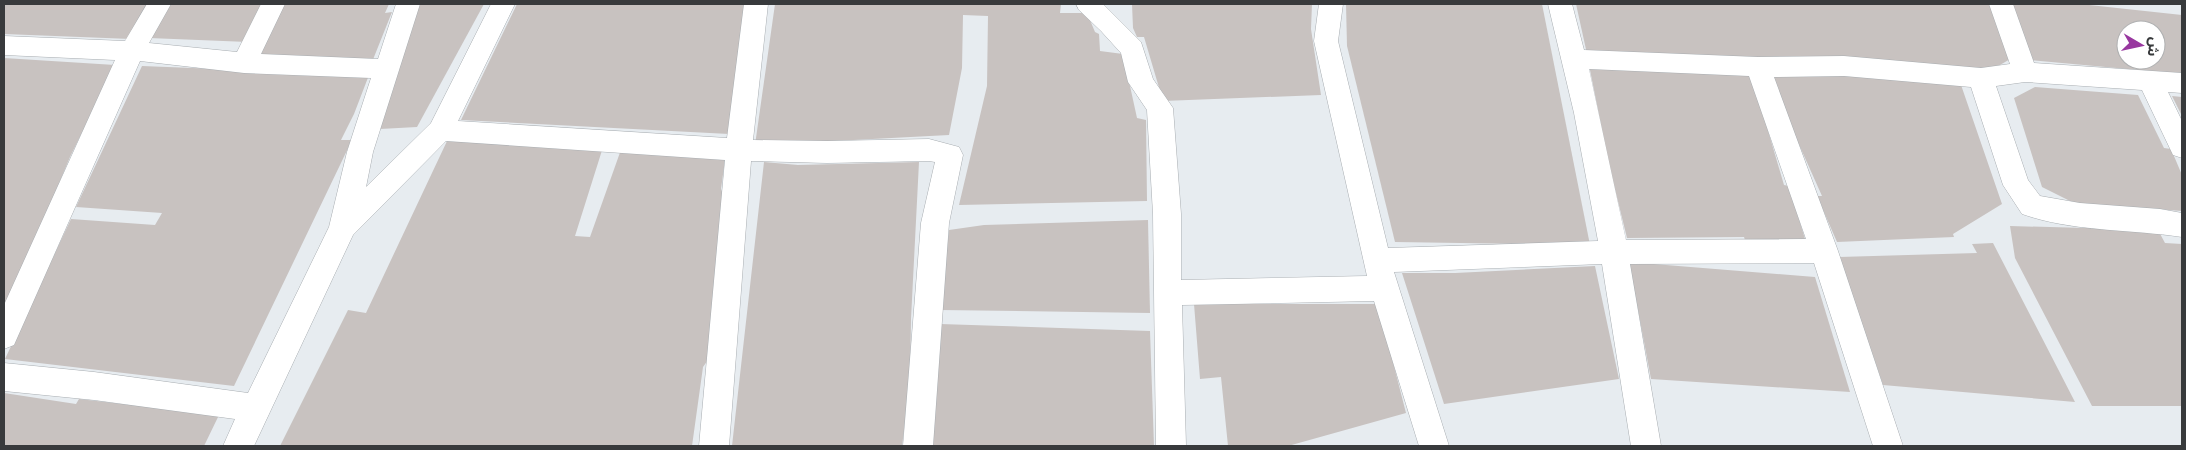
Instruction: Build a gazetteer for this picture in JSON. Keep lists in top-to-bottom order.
{
  "north": "right"
}
